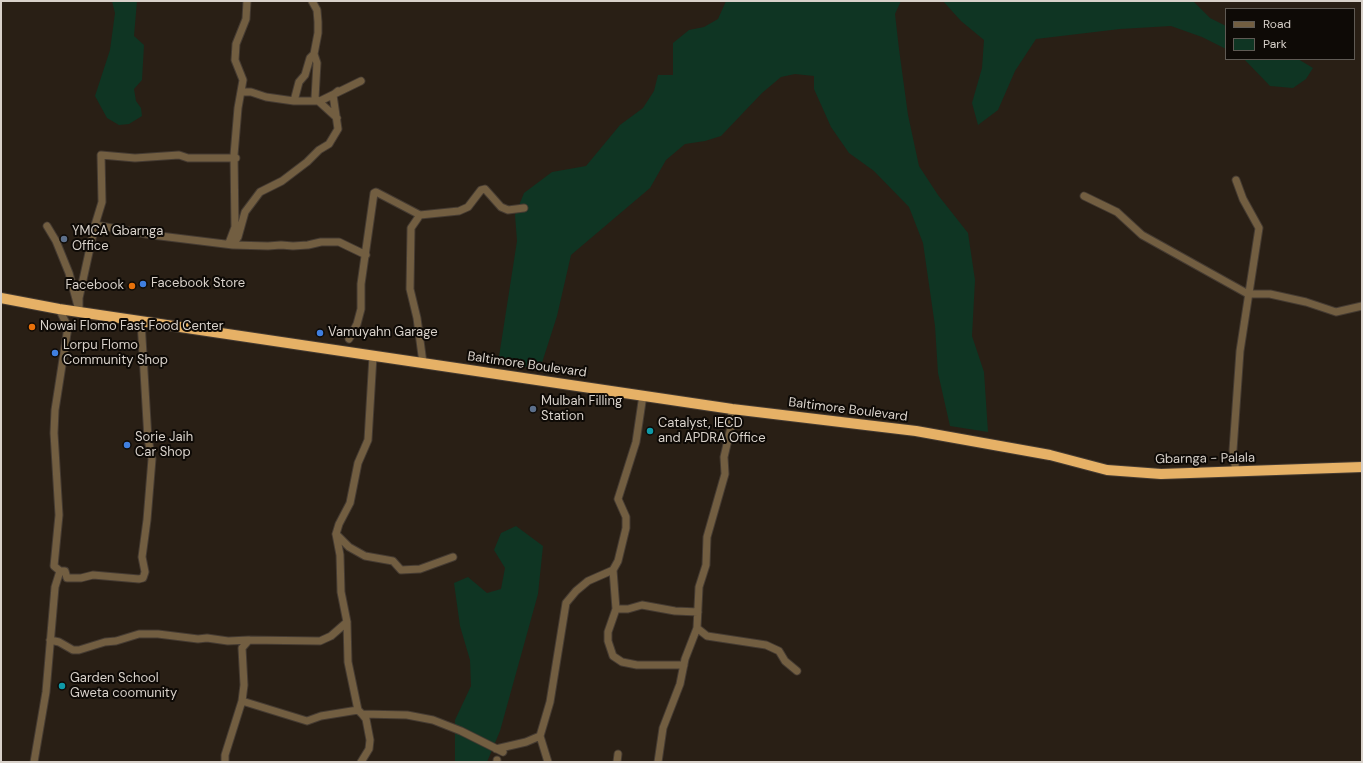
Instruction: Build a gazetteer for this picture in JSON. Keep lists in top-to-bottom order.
{
  "streets": {
    "highway": ["Baltimore Boulevard", "Gbarnga - Palala"]
  },
  "crossings": [
    ["Baltimore Boulevard", "Gbarnga - Palala"]
  ],
  "places": [
    "YMCA Gbarnga Office",
    "Facebook Store",
    "Facebook",
    "Nowai Flomo Fast Food Center",
    "Vamuyahn Garage",
    "Lorpu Flomo Community Shop",
    "Mulbah Filling Station",
    "Catalyst, IECD and APDRA Office",
    "Sorie Jaih Car Shop",
    "Garden School Gweta coomunity"
  ],
  "legend": ["Road", "Park"]
}
